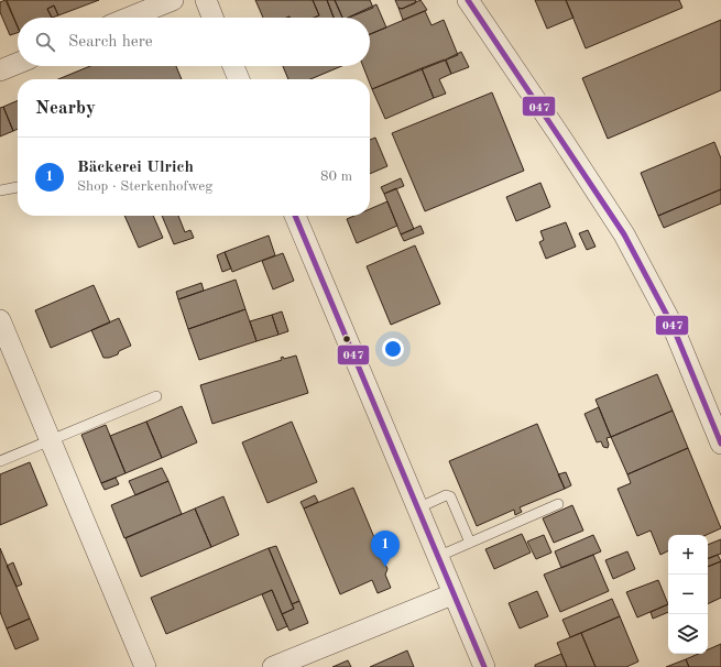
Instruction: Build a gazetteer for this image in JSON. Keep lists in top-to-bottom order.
{
  "lines": ["transit line 047"],
  "page": {
    "search": "Search here",
    "heading": "Nearby",
    "list": [
      {
        "mark": "1",
        "name": "Bäckerei Ulrich",
        "note": "Shop · Sterkenhofweg",
        "value": "80 m"
      }
    ],
    "pins": "1",
    "map_buttons": ["+", "−"]
  }
}
